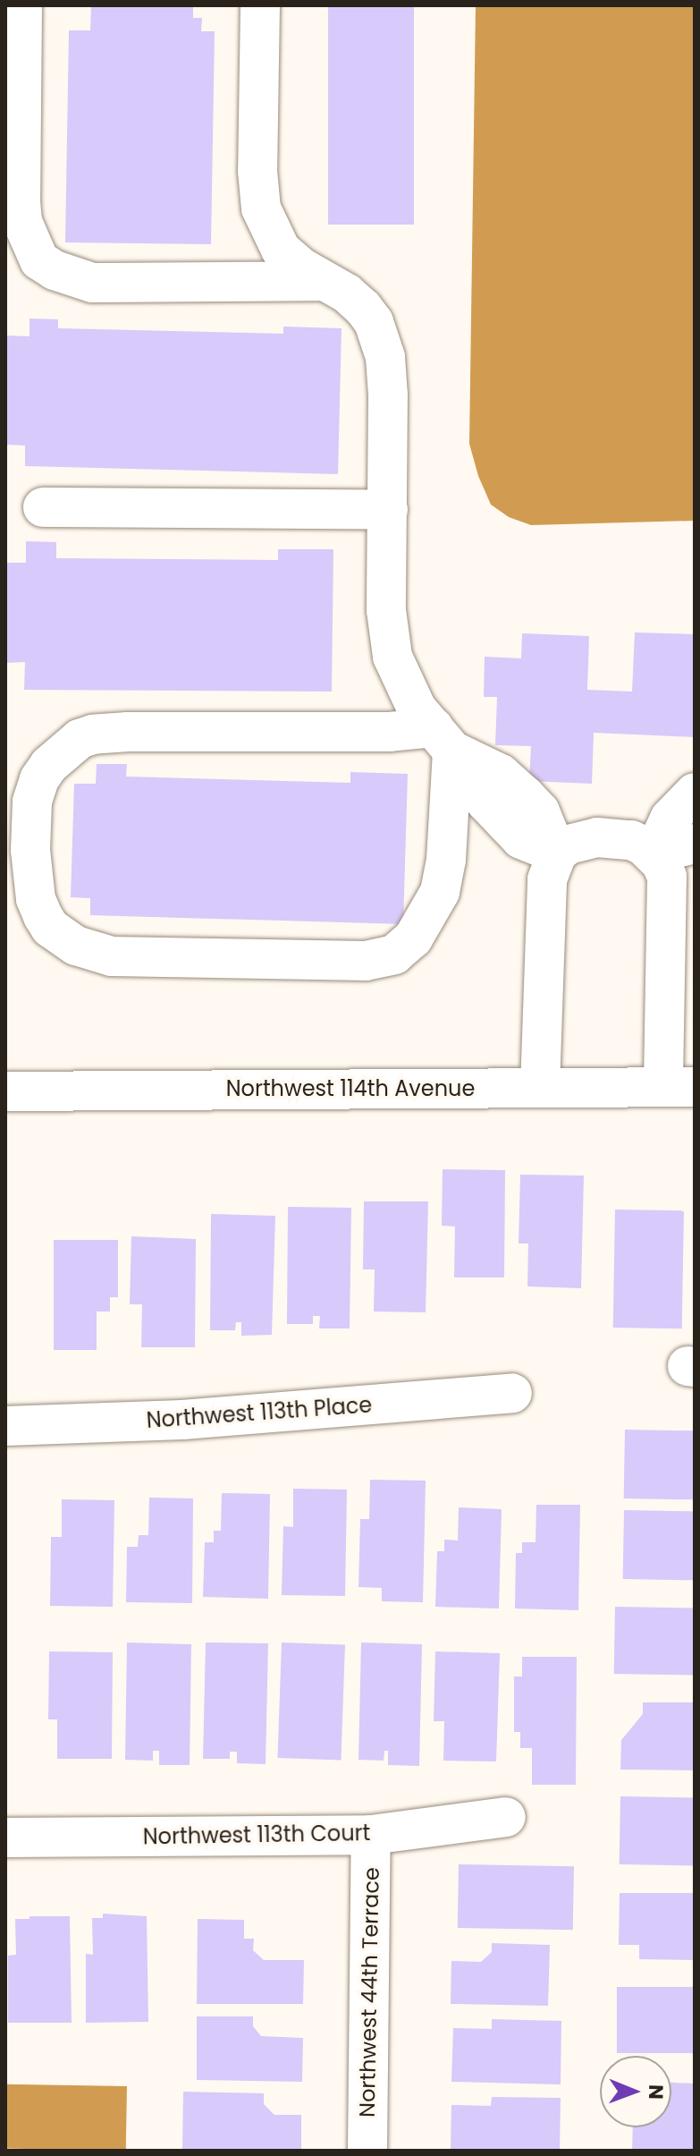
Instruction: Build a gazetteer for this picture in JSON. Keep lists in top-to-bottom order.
{
  "streets": {
    "street": [
      "Northwest 114th Avenue",
      "Northwest 113th Place",
      "Northwest 113th Court",
      "Northwest 44th Terrace"
    ]
  },
  "crossings": [
    ["Northwest 113th Court", "Northwest 44th Terrace"]
  ],
  "north": "right"
}
